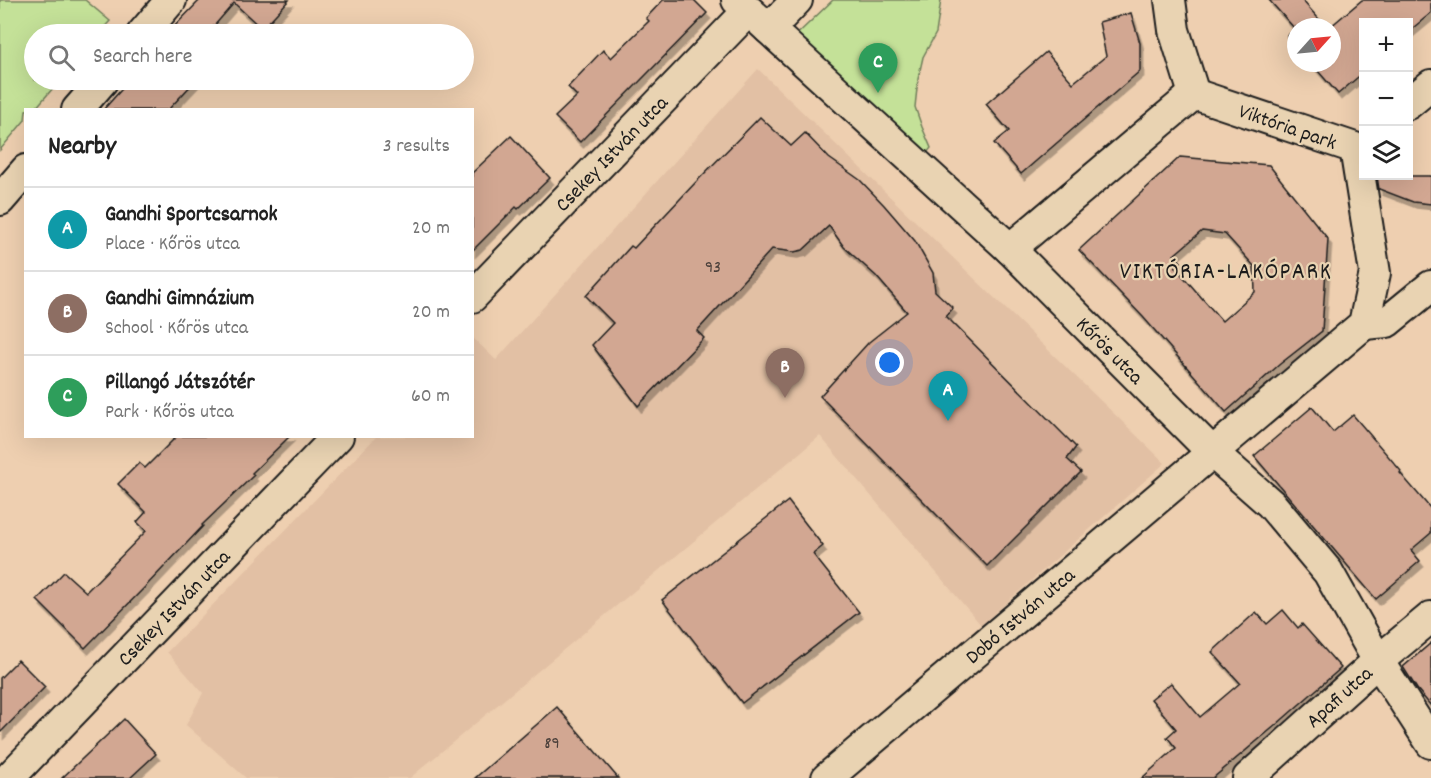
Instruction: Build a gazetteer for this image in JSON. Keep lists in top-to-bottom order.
{
  "streets": {
    "street": [
      "Viktória park",
      "Csekey István utca",
      "Kőrös utca",
      "Dobó István utca",
      "Apafi utca"
    ]
  },
  "crossings": [
    ["Csekey István utca", "Kőrös utca"],
    ["Kőrös utca", "Dobó István utca"],
    ["Kőrös utca", "Apafi utca"]
  ],
  "districts": ["VIKTÓRIA-LAKÓPARK"],
  "house_numbers": ["93", "89"],
  "north": "top right",
  "page": {
    "map_buttons": ["+", "−"],
    "search": "Search here",
    "pins": ["C", "B", "A"],
    "heading": ["Nearby", "3 results"],
    "list": [
      {
        "mark": "A",
        "name": "Gandhi Sportcsarnok",
        "note": "Place · Kőrös utca",
        "value": "20 m"
      },
      {
        "mark": "B",
        "name": "Gandhi Gimnázium",
        "note": "School · Kőrös utca",
        "value": "20 m"
      },
      {
        "mark": "C",
        "name": "Pillangó Játszótér",
        "note": "Park · Kőrös utca",
        "value": "60 m"
      }
    ]
  }
}
